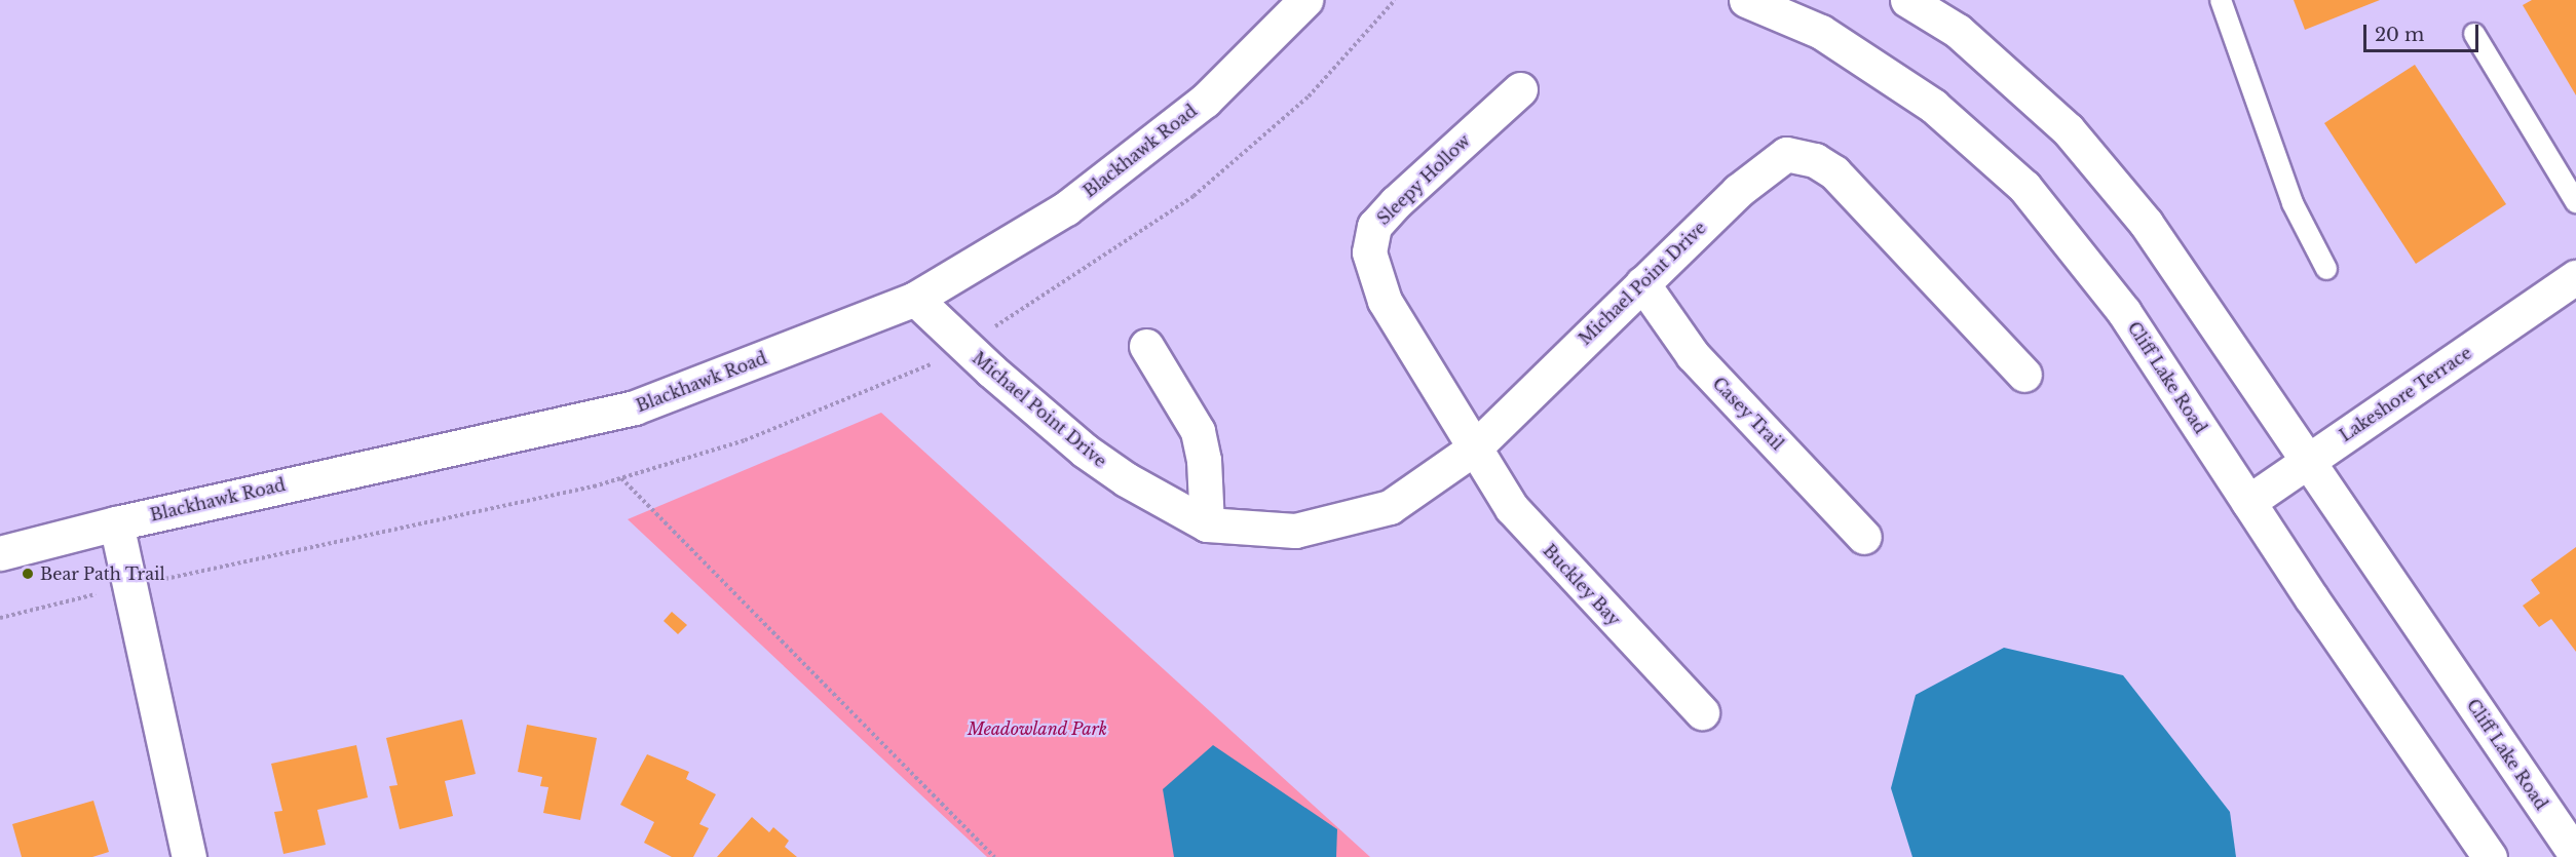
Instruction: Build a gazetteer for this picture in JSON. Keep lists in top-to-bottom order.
{
  "streets": {
    "street": [
      "Blackhawk Road",
      "Sleepy Hollow",
      "Michael Point Drive",
      "Cliff Lake Road",
      "Lakeshore Terrace",
      "Casey Trail",
      "Buckley Bay"
    ]
  },
  "crossings": [
    ["Blackhawk Road", "Michael Point Drive"],
    ["Sleepy Hollow", "Michael Point Drive"],
    ["Sleepy Hollow", "Buckley Bay"],
    ["Michael Point Drive", "Casey Trail"],
    ["Michael Point Drive", "Buckley Bay"],
    ["Cliff Lake Road", "Lakeshore Terrace"]
  ],
  "parks": ["Meadowland Park"],
  "places": ["Bear Path Trail"],
  "scale_bar": "20 m"
}
